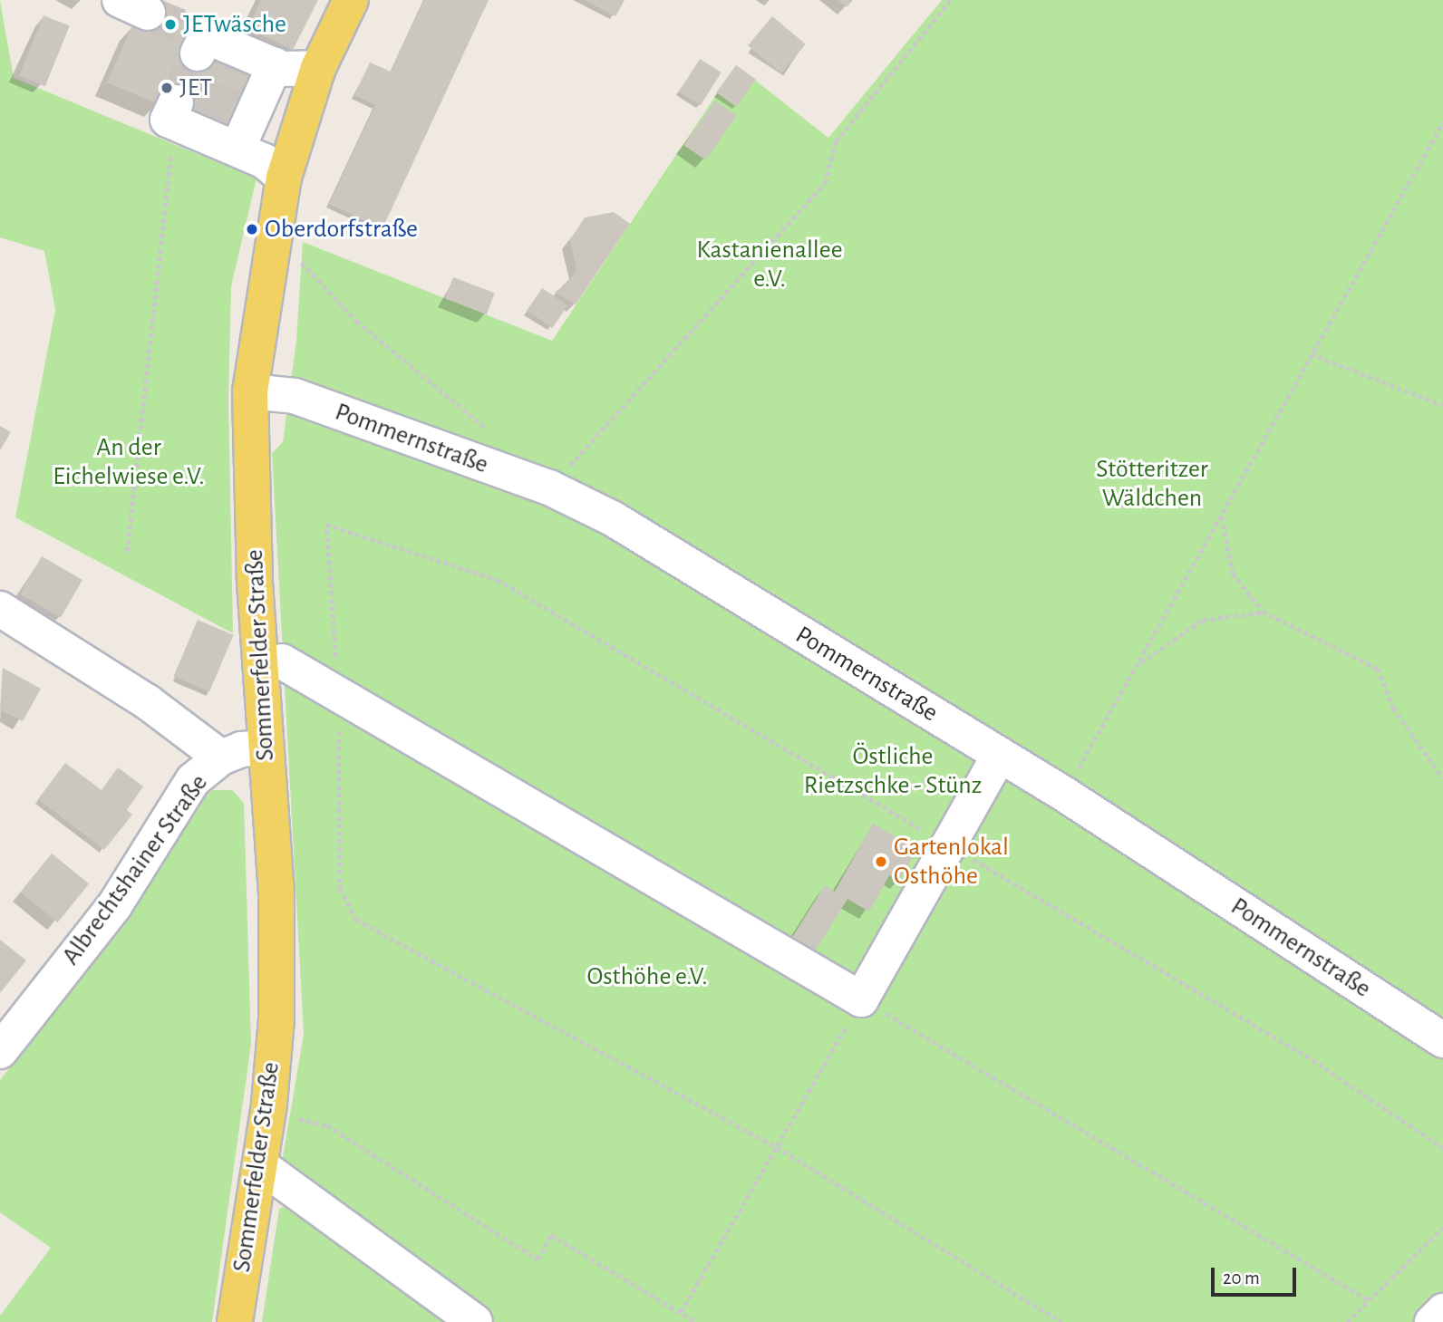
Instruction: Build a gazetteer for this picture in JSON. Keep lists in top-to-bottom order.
{
  "streets": {
    "main road": ["Sommerfelder Straße"],
    "street": ["Pommernstraße", "Albrechtshainer Straße"]
  },
  "crossings": [
    ["Pommernstraße", "Sommerfelder Straße"],
    ["Sommerfelder Straße", "Albrechtshainer Straße"]
  ],
  "parks": [
    "Kastanienallee e.V.",
    "An der Eichelwiese e.V.",
    "Stötteritzer Wäldchen",
    "Östliche Rietzschke - Stünz",
    "Osthöhe e.V."
  ],
  "places": [
    "JETwäsche",
    "JET",
    "Oberdorfstraße",
    "Gartenlokal Osthöhe"
  ],
  "scale_bar": "20 m"
}
